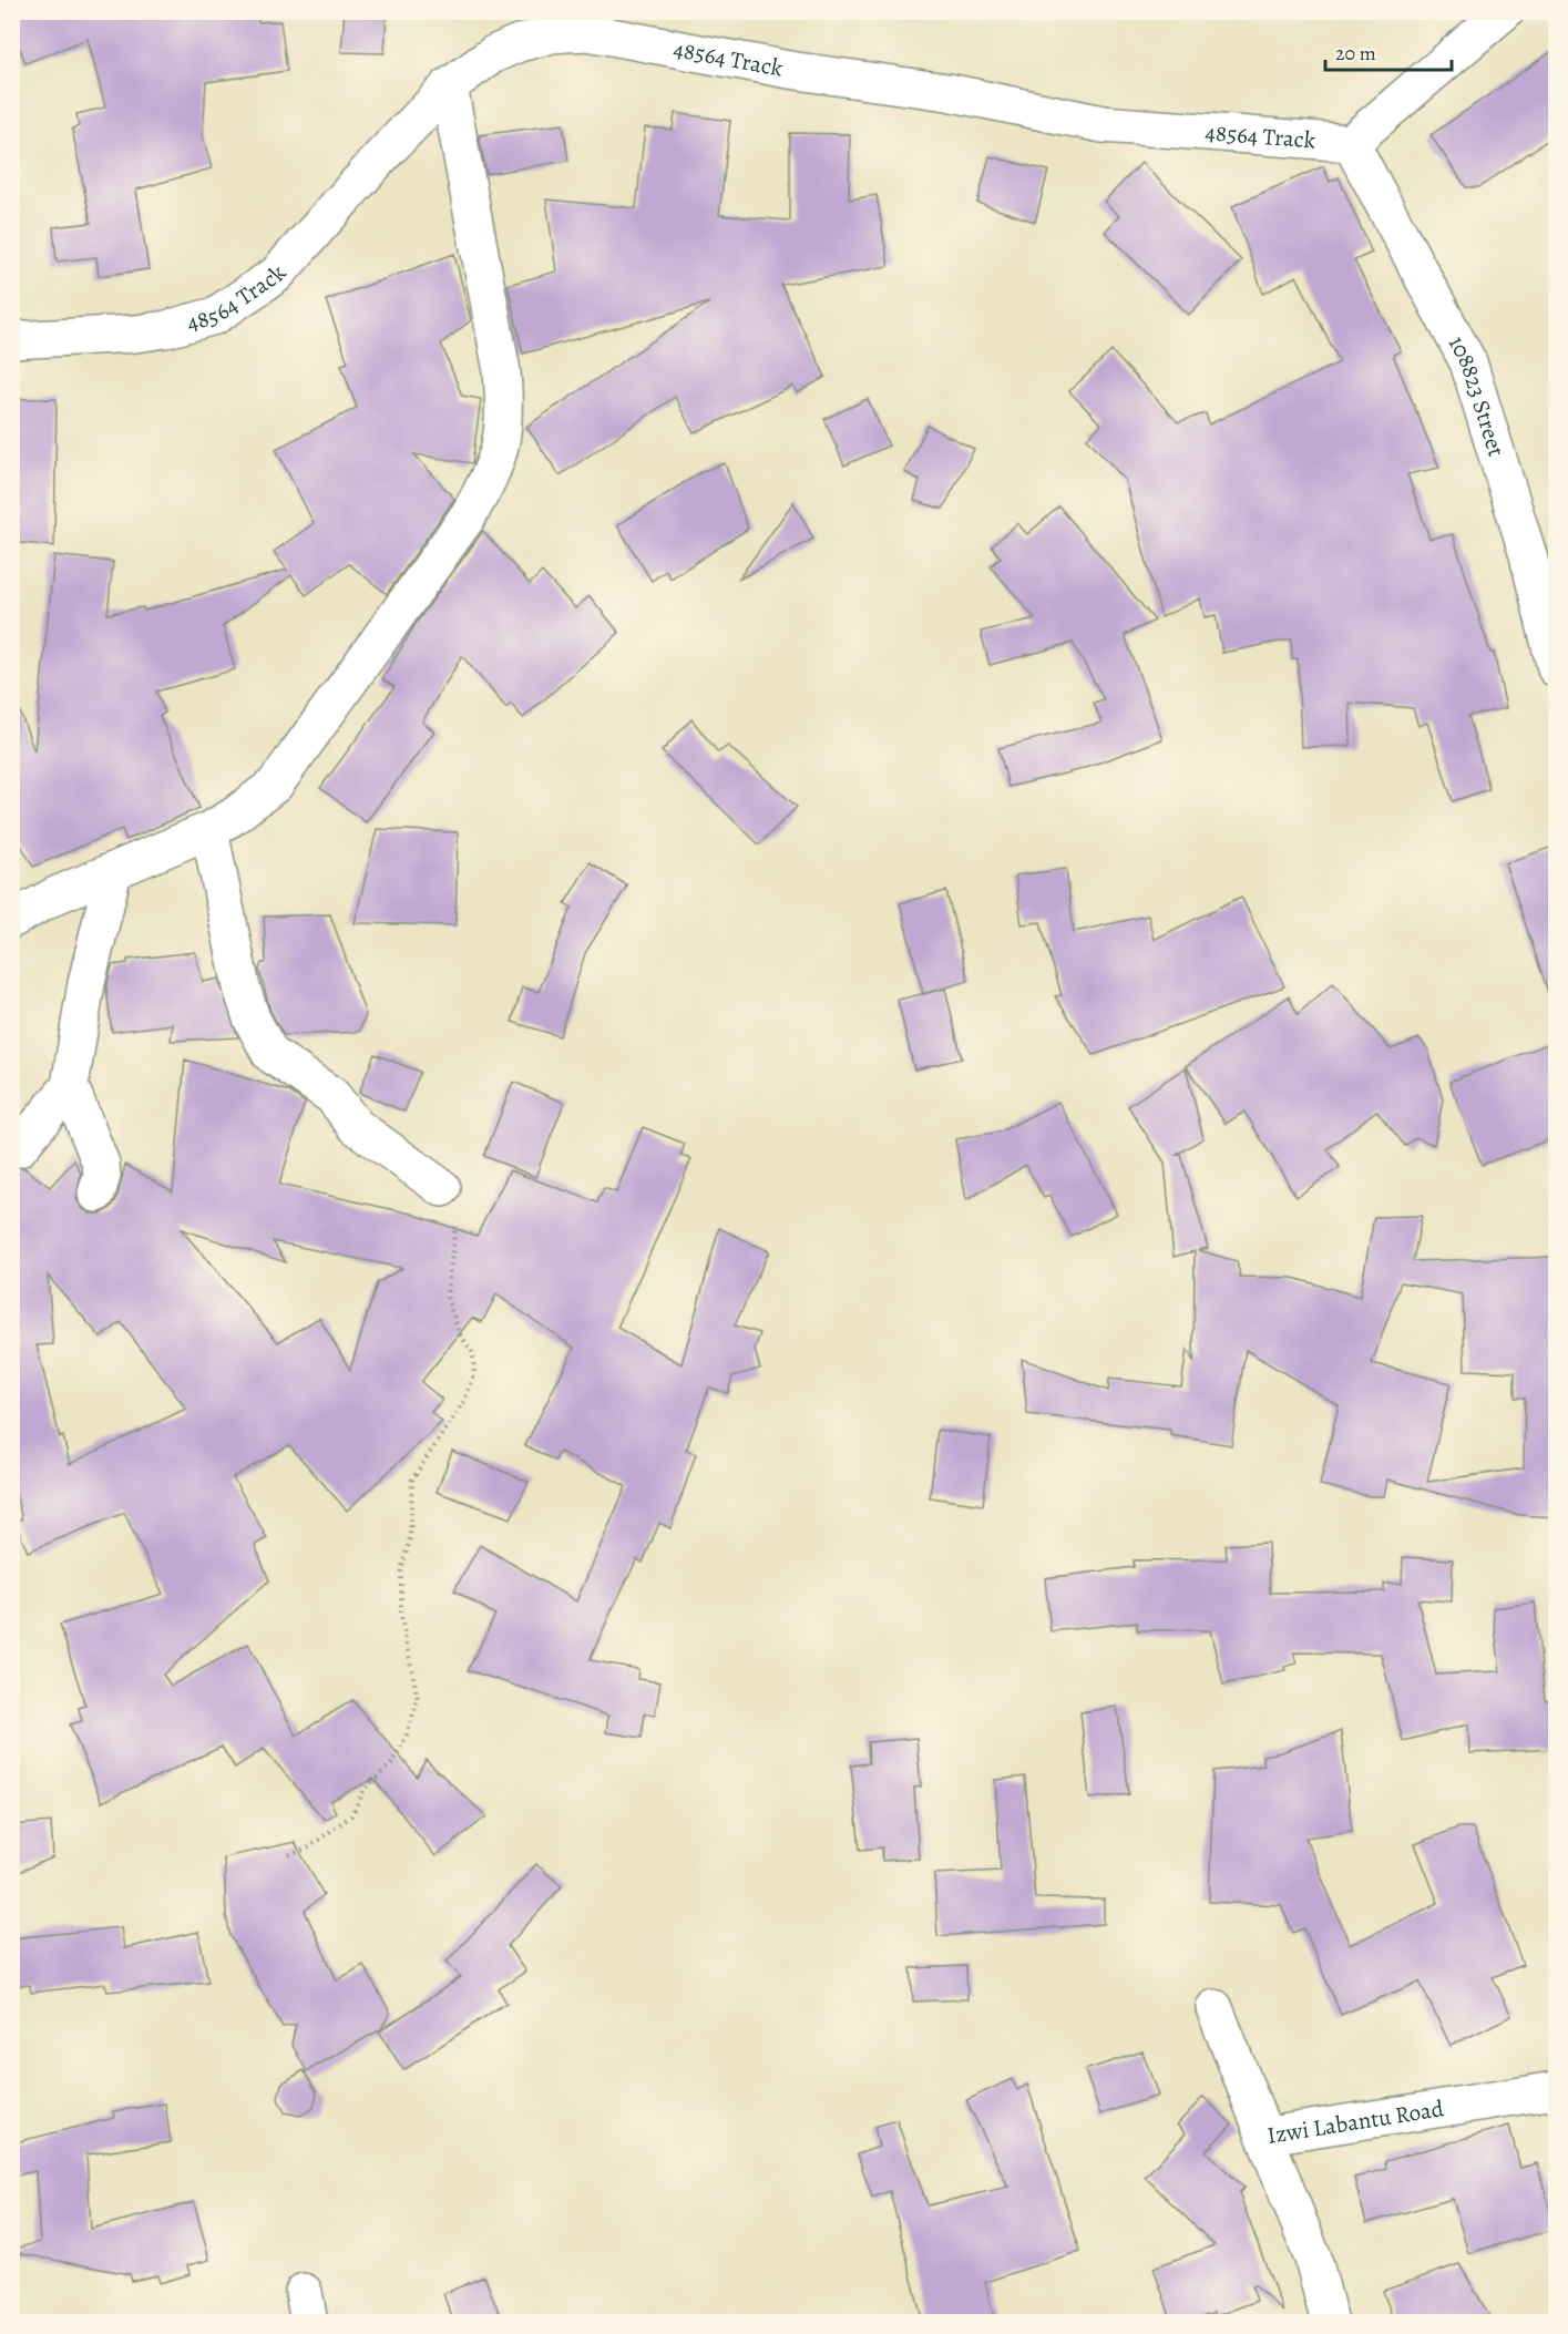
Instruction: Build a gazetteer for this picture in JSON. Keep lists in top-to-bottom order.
{
  "streets": {
    "street": ["48564 Track", "108823 Street", "Izwi Labantu Road"]
  },
  "crossings": [
    ["48564 Track", "108823 Street"]
  ],
  "scale_bar": "20 m"
}
